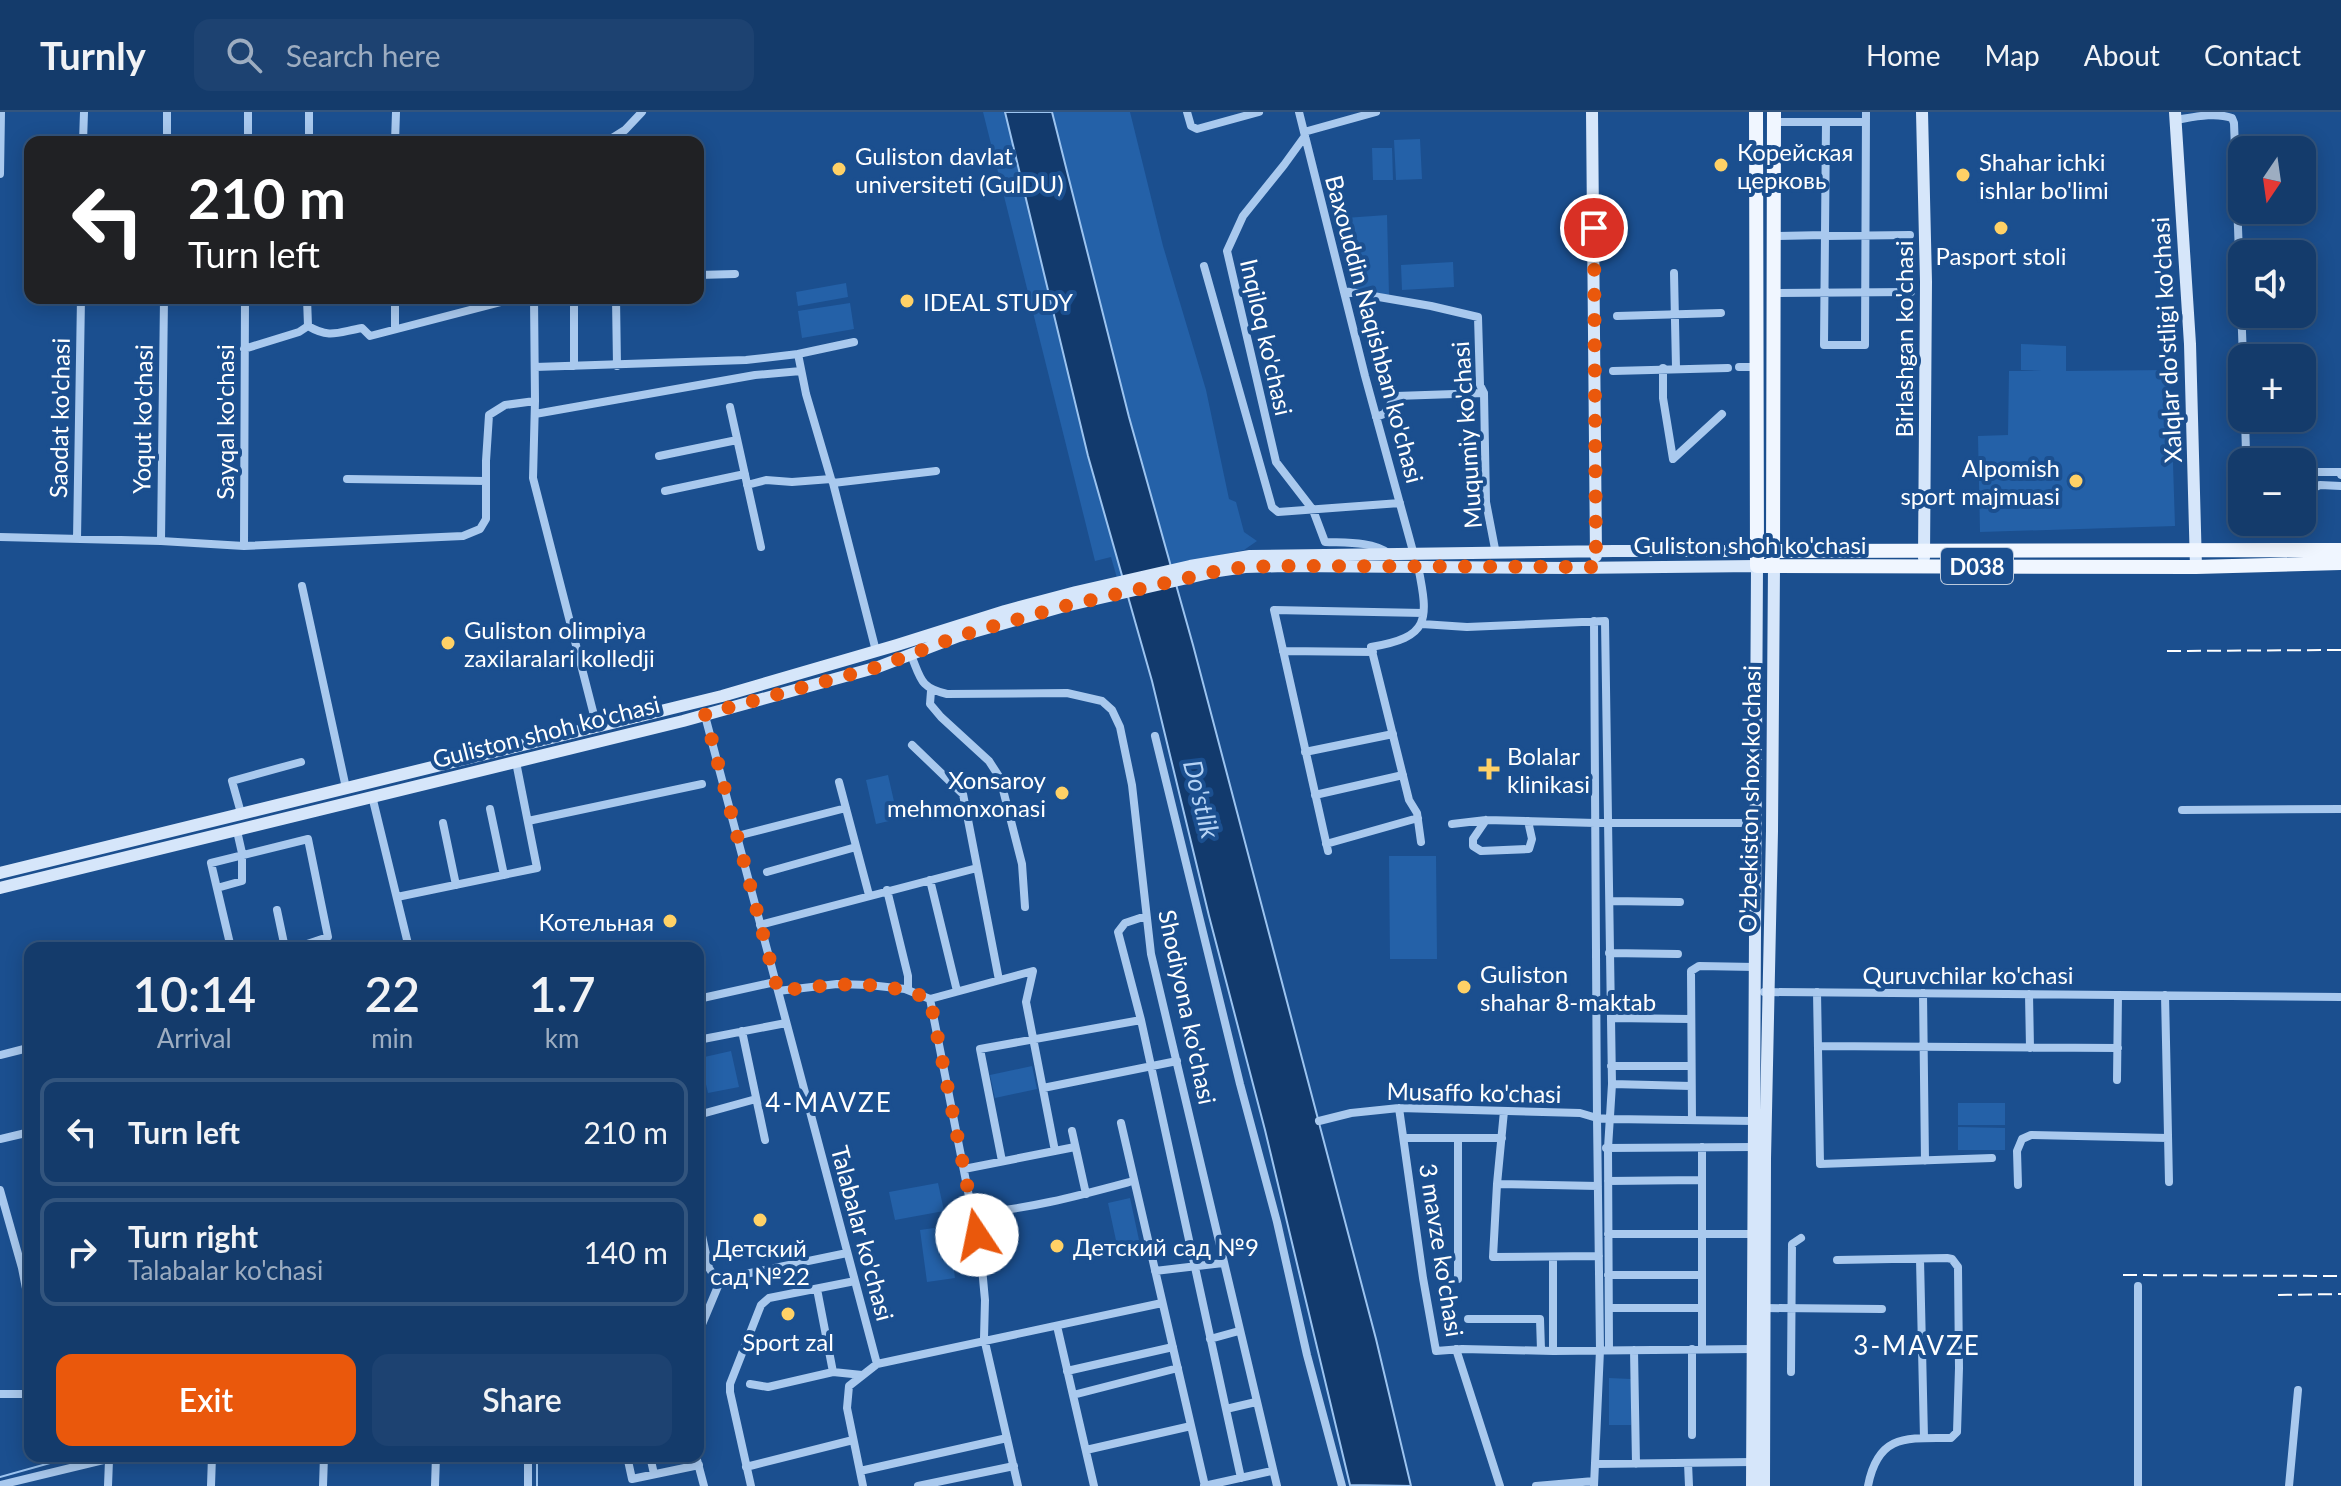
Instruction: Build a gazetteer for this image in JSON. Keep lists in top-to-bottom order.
{
  "streets": {
    "main road": [
      "Birlashgan ko'chasi",
      "Xalqlar do'stligi ko'chasi",
      "Guliston shoh ko'chasi",
      "D038",
      "O'zbekiston shox ko'chasi"
    ],
    "street": [
      "Baxouddin Naqishban ko'chasi",
      "Inqiloq ko'chasi",
      "Saodat ko'chasi",
      "Yoqut ko'chasi",
      "Sayqal ko'chasi",
      "Muqumiy ko'chasi",
      "Quruvchilar ko'chasi",
      "Shodiyona ko'chasi",
      "Musaffo ko'chasi",
      "Talabalar ko'chasi",
      "3 mavze ko'chasi"
    ]
  },
  "crossings": [
    ["Baxouddin Naqishban ko'chasi", "Inqiloq ko'chasi"],
    ["Baxouddin Naqishban ko'chasi", "Muqumiy ko'chasi"],
    ["Baxouddin Naqishban ko'chasi", "Guliston shoh ko'chasi"],
    ["Inqiloq ko'chasi", "Guliston shoh ko'chasi"],
    ["Birlashgan ko'chasi", "Guliston shoh ko'chasi"],
    ["Xalqlar do'stligi ko'chasi", "Guliston shoh ko'chasi"],
    ["Muqumiy ko'chasi", "Guliston shoh ko'chasi"],
    ["Guliston shoh ko'chasi", "O'zbekiston shox ko'chasi"],
    ["Guliston shoh ko'chasi", "Talabalar ko'chasi"],
    ["O'zbekiston shox ko'chasi", "Quruvchilar ko'chasi"],
    ["Musaffo ko'chasi", "3 mavze ko'chasi"]
  ],
  "districts": ["4-MAVZE", "3-MAVZE"],
  "water": ["Do'stlik"],
  "places": {
    "other": [
      "Корейская церковь",
      "Guliston davlat universiteti (GulDU)",
      "Shahar ichki ishlar bo'limi",
      "Pasport stoli",
      "IDEAL STUDY",
      "Alpomish sport majmuasi",
      "Guliston olimpiya zaxilaralari kolledji",
      "Xonsaroy mehmonxonasi",
      "Котельная",
      "Guliston shahar 8-maktab",
      "Детский сад №22",
      "Детский сад №9",
      "Sport zal"
    ],
    "health": ["Bolalar klinikasi"]
  },
  "north": "bottom",
  "page": {
    "header": "Turnly",
    "search": "Search here",
    "nav": [
      "Home",
      "Map",
      "About",
      "Contact"
    ],
    "map_buttons": ["+", "−"],
    "turn": ["210 m", "Turn left"],
    "eta": [
      "10:14",
      "Arrival",
      "22",
      "min",
      "1.7",
      "km"
    ],
    "list": [
      {
        "name": "Turn left",
        "value": "210 m"
      },
      {
        "name": "Turn right",
        "note": "Talabalar ko'chasi",
        "value": "140 m"
      }
    ],
    "buttons": ["Exit", "Share"]
  }
}
